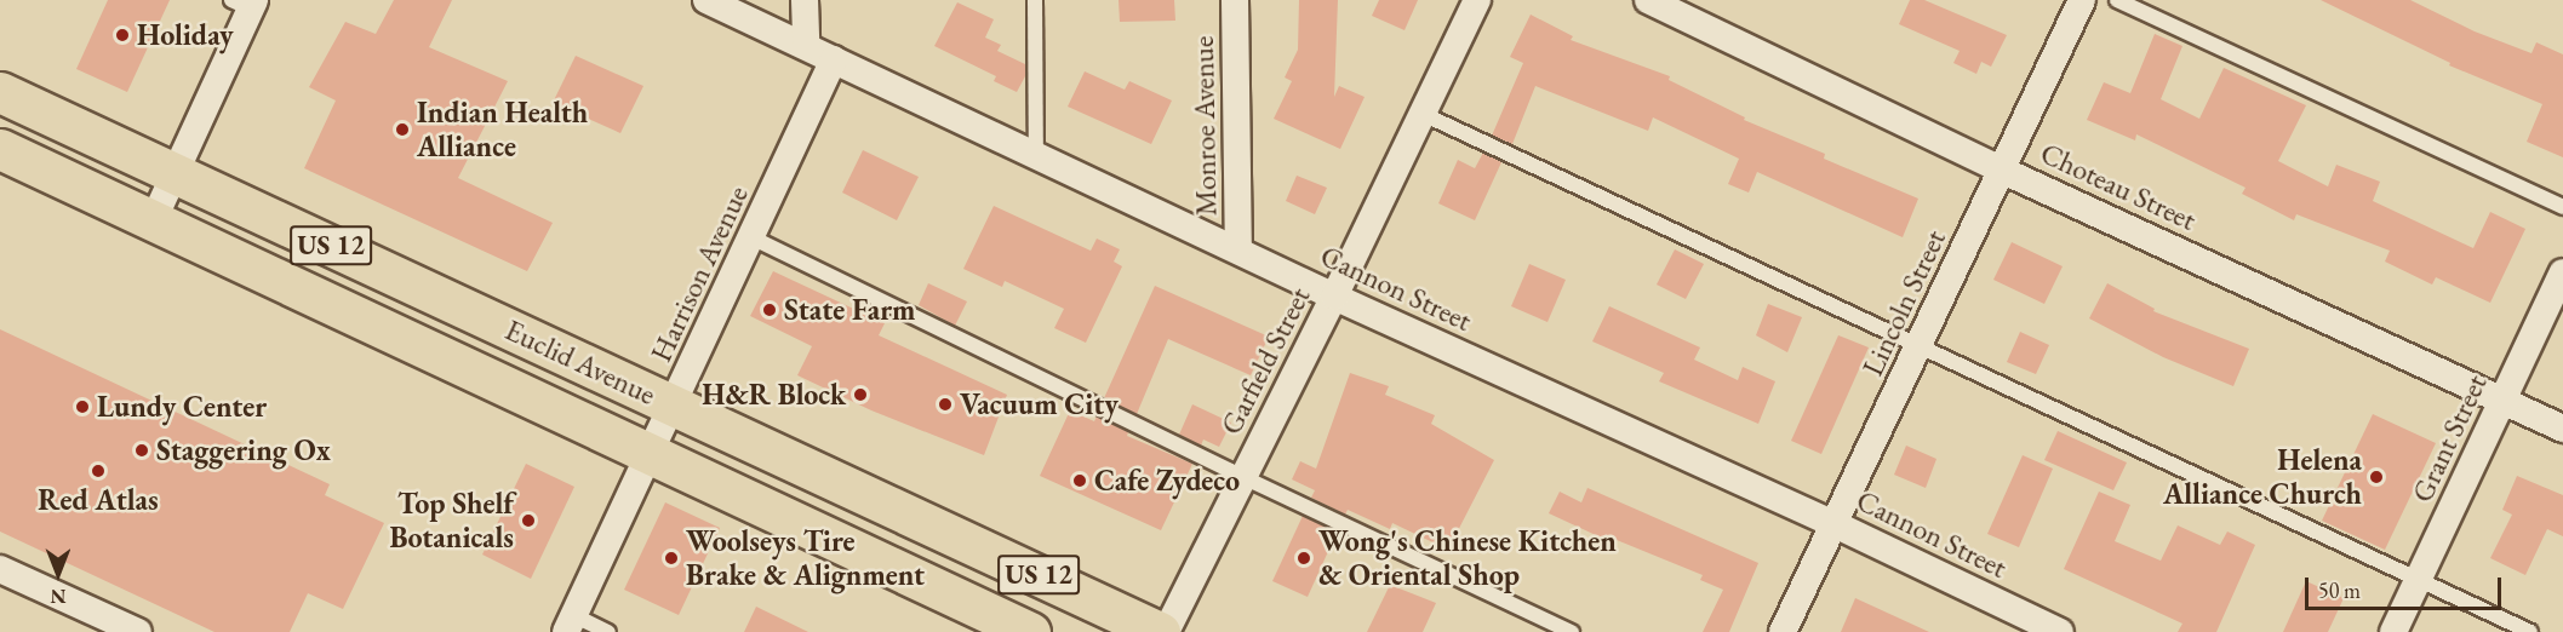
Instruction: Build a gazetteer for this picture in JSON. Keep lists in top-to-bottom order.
{
  "streets": {
    "highway": ["US 12", "Euclid Avenue"],
    "street": [
      "Monroe Avenue",
      "Choteau Street",
      "Harrison Avenue",
      "Cannon Street",
      "Lincoln Street",
      "Garfield Street",
      "Grant Street"
    ]
  },
  "crossings": [
    ["Monroe Avenue", "Cannon Street"],
    ["Choteau Street", "Lincoln Street"],
    ["Choteau Street", "Grant Street"],
    ["Harrison Avenue", "Cannon Street"],
    ["Harrison Avenue", "Euclid Avenue"],
    ["Cannon Street", "Lincoln Street"],
    ["Cannon Street", "Garfield Street"],
    ["Garfield Street", "Euclid Avenue"]
  ],
  "places": [
    "Holiday",
    "Indian Health Alliance",
    "State Farm",
    "H&R Block",
    "Vacuum City",
    "Lundy Center",
    "Staggering Ox",
    "Red Atlas",
    "Helena Alliance Church",
    "Cafe Zydeco",
    "Top Shelf Botanicals",
    "Woolseys Tire Brake & Alignment",
    "Wong's Chinese Kitchen & Oriental Shop"
  ],
  "scale_bar": "50 m",
  "north": "bottom"
}
